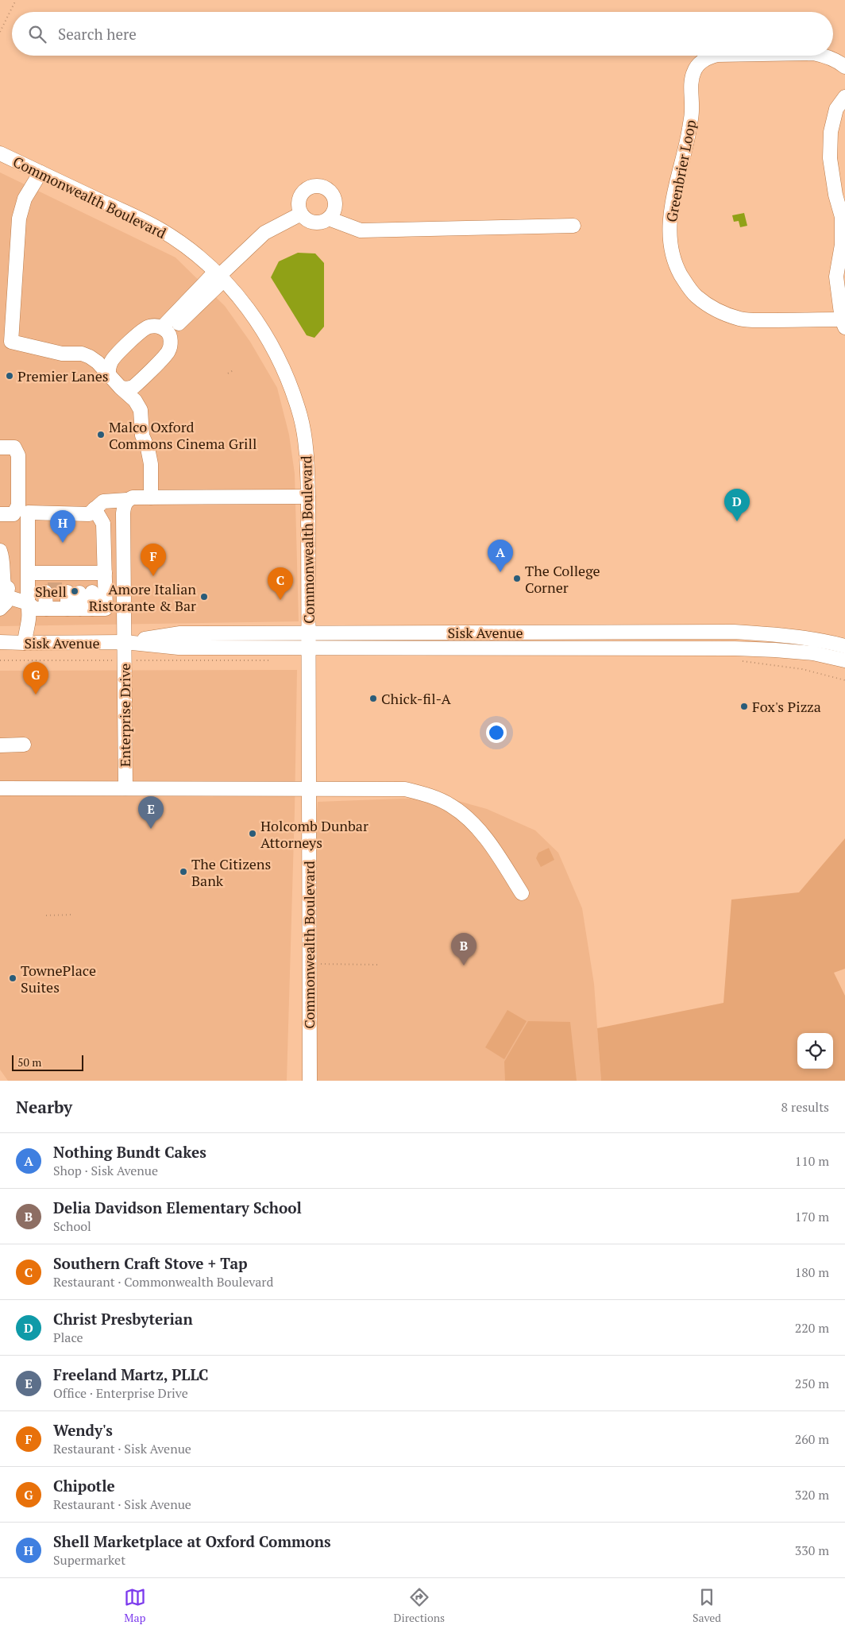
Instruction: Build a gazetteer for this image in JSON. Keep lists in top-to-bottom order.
{
  "streets": {
    "street": [
      "Greenbrier Loop",
      "Commonwealth Boulevard",
      "Sisk Avenue",
      "Enterprise Drive"
    ]
  },
  "crossings": [
    ["Commonwealth Boulevard", "Sisk Avenue"],
    ["Sisk Avenue", "Enterprise Drive"]
  ],
  "places": [
    "Premier Lanes",
    "Malco Oxford Commons Cinema Grill",
    "The College Corner",
    "Shell",
    "Amore Italian Ristorante & Bar",
    "Chick-fil-A",
    "Fox's Pizza",
    "Holcomb Dunbar Attorneys",
    "The Citizens Bank",
    "TownePlace Suites"
  ],
  "scale_bar": "50 m",
  "page": {
    "search": "Search here",
    "pins": [
      "D",
      "H",
      "A",
      "F",
      "C",
      "G",
      "E",
      "B"
    ],
    "scale": "50 m",
    "heading": ["Nearby", "8 results"],
    "list": [
      {
        "mark": "A",
        "name": "Nothing Bundt Cakes",
        "note": "Shop · Sisk Avenue",
        "value": "110 m"
      },
      {
        "mark": "B",
        "name": "Delia Davidson Elementary School",
        "note": "School",
        "value": "170 m"
      },
      {
        "mark": "C",
        "name": "Southern Craft Stove + Tap",
        "note": "Restaurant · Commonwealth Boulevard",
        "value": "180 m"
      },
      {
        "mark": "D",
        "name": "Christ Presbyterian",
        "note": "Place",
        "value": "220 m"
      },
      {
        "mark": "E",
        "name": "Freeland Martz, PLLC",
        "note": "Office · Enterprise Drive",
        "value": "250 m"
      },
      {
        "mark": "F",
        "name": "Wendy's",
        "note": "Restaurant · Sisk Avenue",
        "value": "260 m"
      },
      {
        "mark": "G",
        "name": "Chipotle",
        "note": "Restaurant · Sisk Avenue",
        "value": "320 m"
      },
      {
        "mark": "H",
        "name": "Shell Marketplace at Oxford Commons",
        "note": "Supermarket",
        "value": "330 m"
      }
    ],
    "nav": ["Map", "Directions", "Saved"]
  }
}
